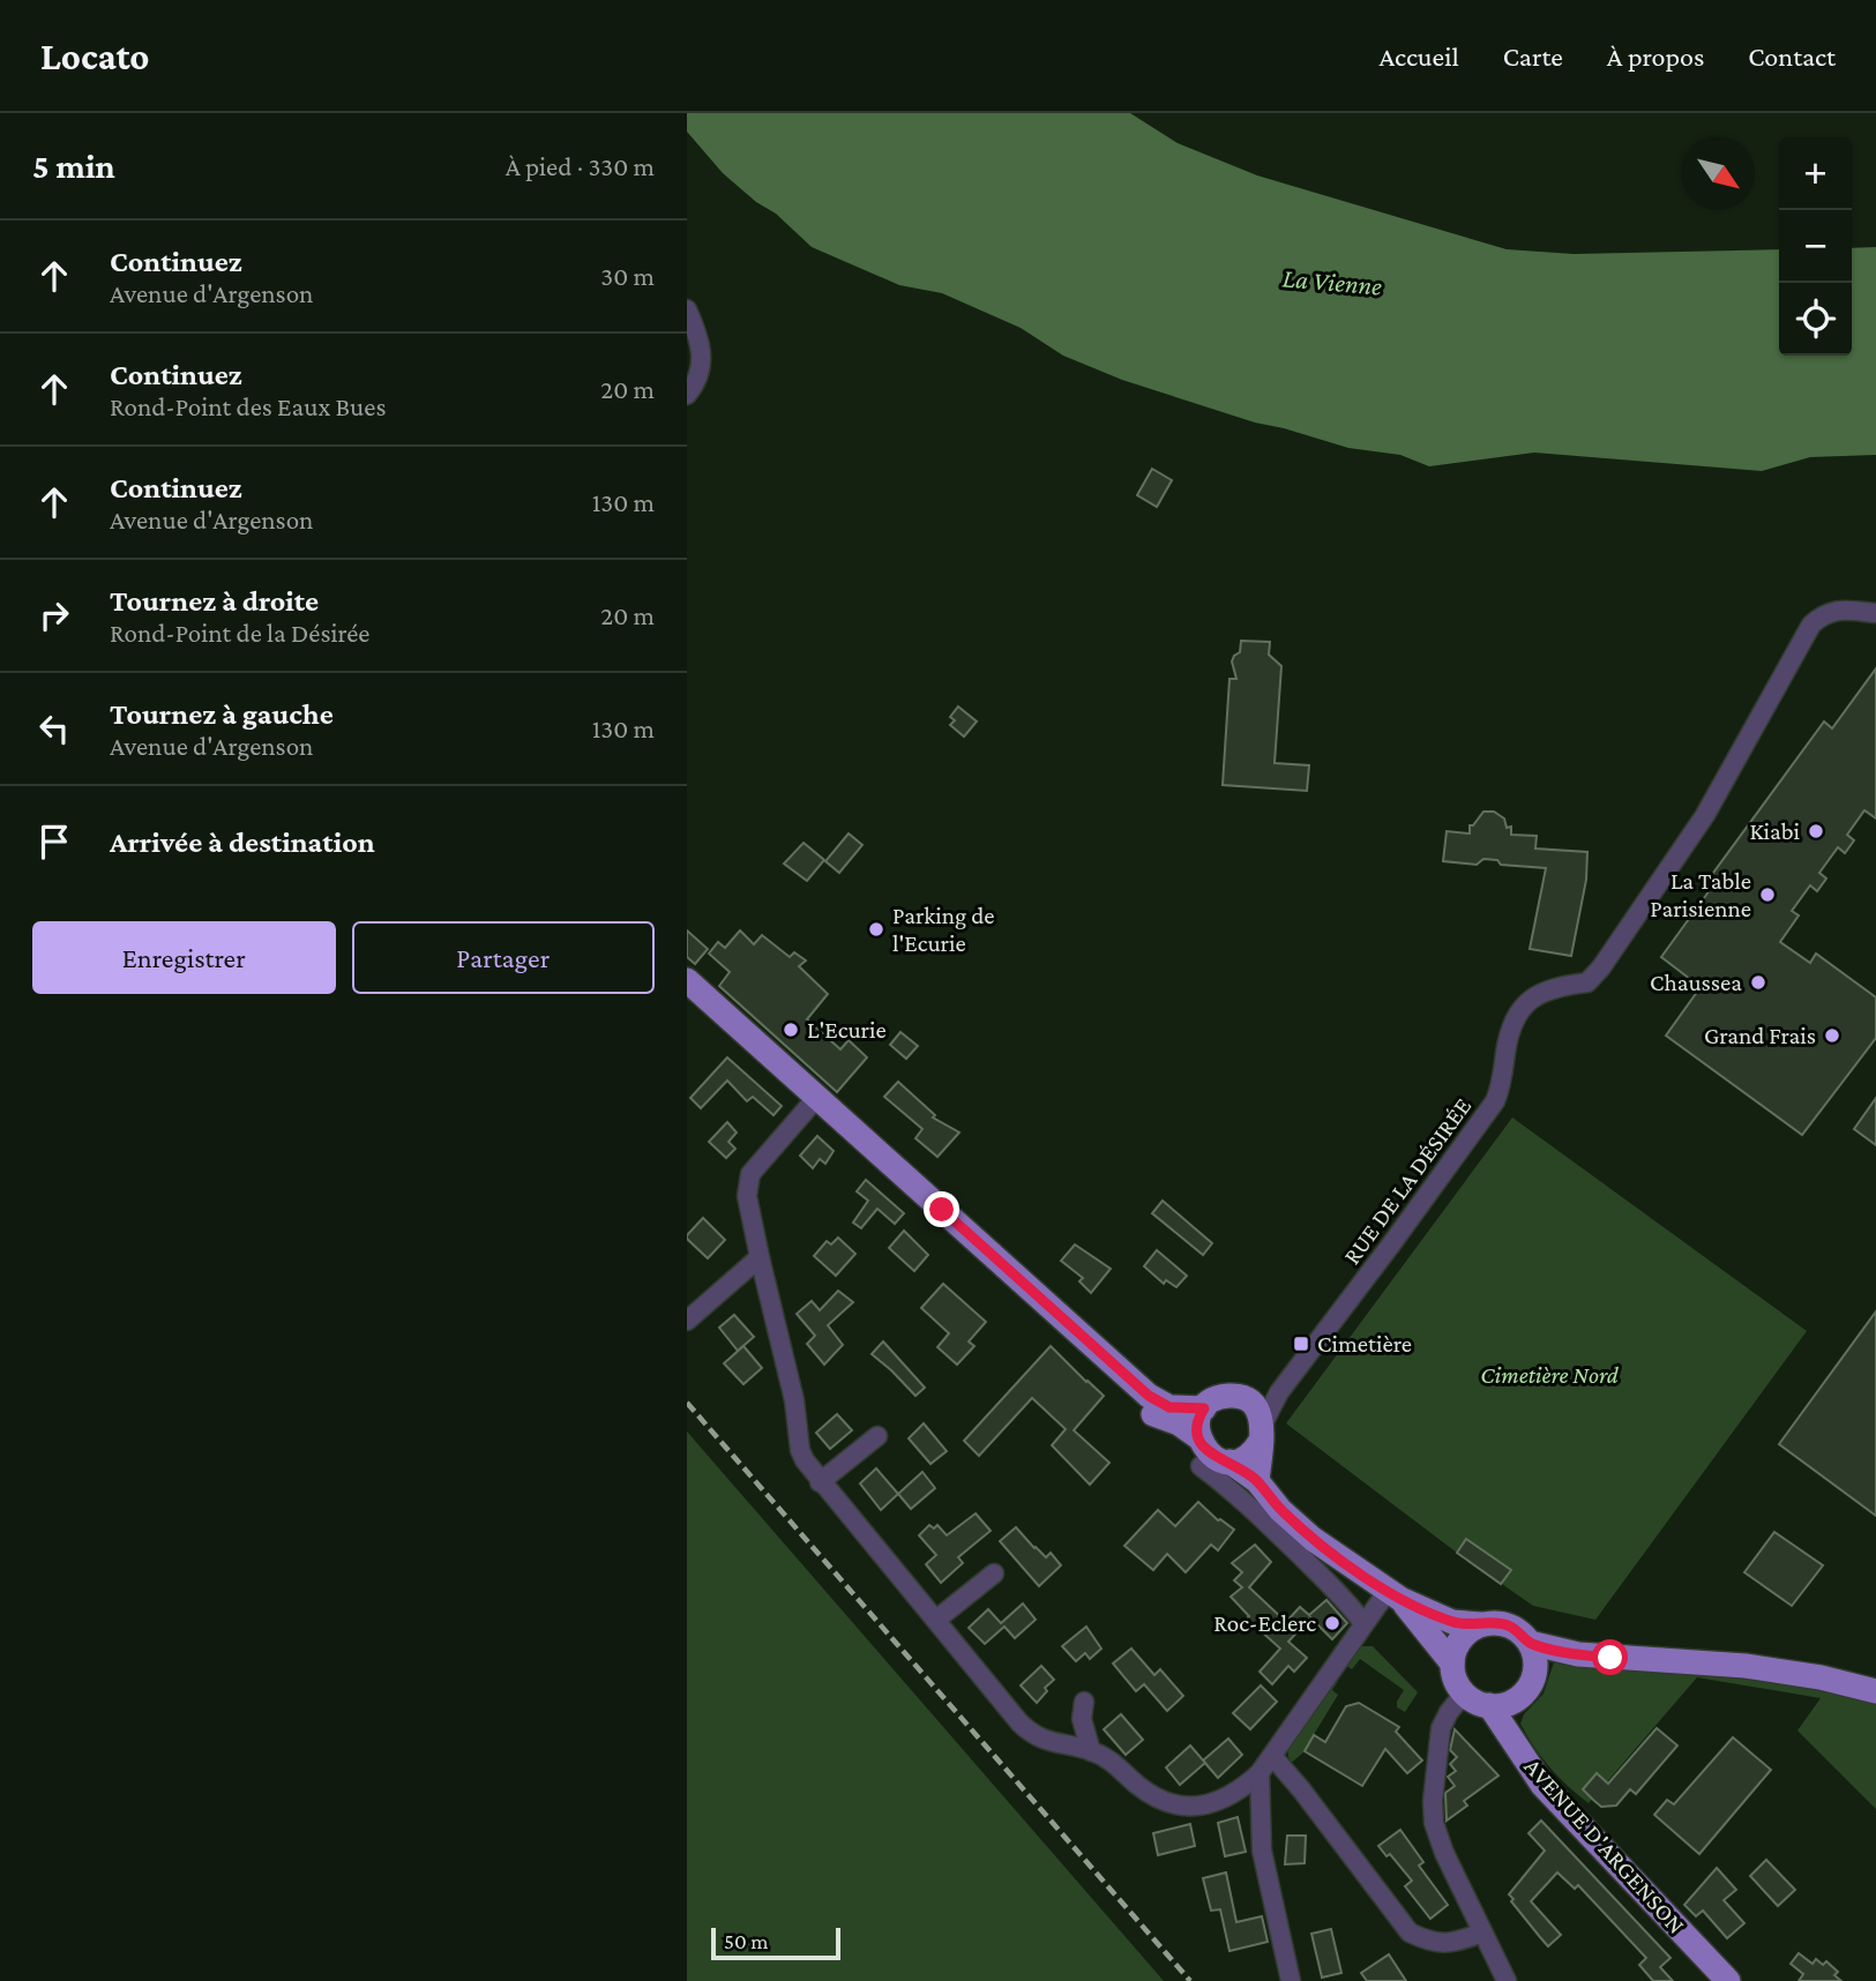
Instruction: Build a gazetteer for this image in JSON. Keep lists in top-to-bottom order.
{
  "streets": {
    "main road": ["AVENUE D'ARGENSON"],
    "street": ["RUE DE LA DÉSIRÉE"]
  },
  "water": ["La Vienne"],
  "parks": ["Cimetière Nord"],
  "places": {
    "other": [
      "Kiabi",
      "La Table Parisienne",
      "Parking de l'Ecurie",
      "Chaussea",
      "L'Ecurie",
      "Grand Frais",
      "Roc-Eclerc"
    ],
    "transit": ["Cimetière"]
  },
  "scale_bar": "50 m",
  "north": "bottom right",
  "page": {
    "header": "Locato",
    "nav": [
      "Accueil",
      "Carte",
      "À propos",
      "Contact"
    ],
    "heading": ["5 min", "À pied · 330 m"],
    "map_buttons": ["+", "−"],
    "list": [
      ["Continuez", "Avenue d'Argenson", "30 m"],
      ["Continuez", "Rond-Point des Eaux Bues", "20 m"],
      ["Continuez", "Avenue d'Argenson", "130 m"],
      ["Tournez à droite", "Rond-Point de la Désirée", "20 m"],
      ["Tournez à gauche", "Avenue d'Argenson", "130 m"],
      "Arrivée à destination"
    ],
    "buttons": ["Enregistrer", "Partager"],
    "scale": "50 m"
  }
}
